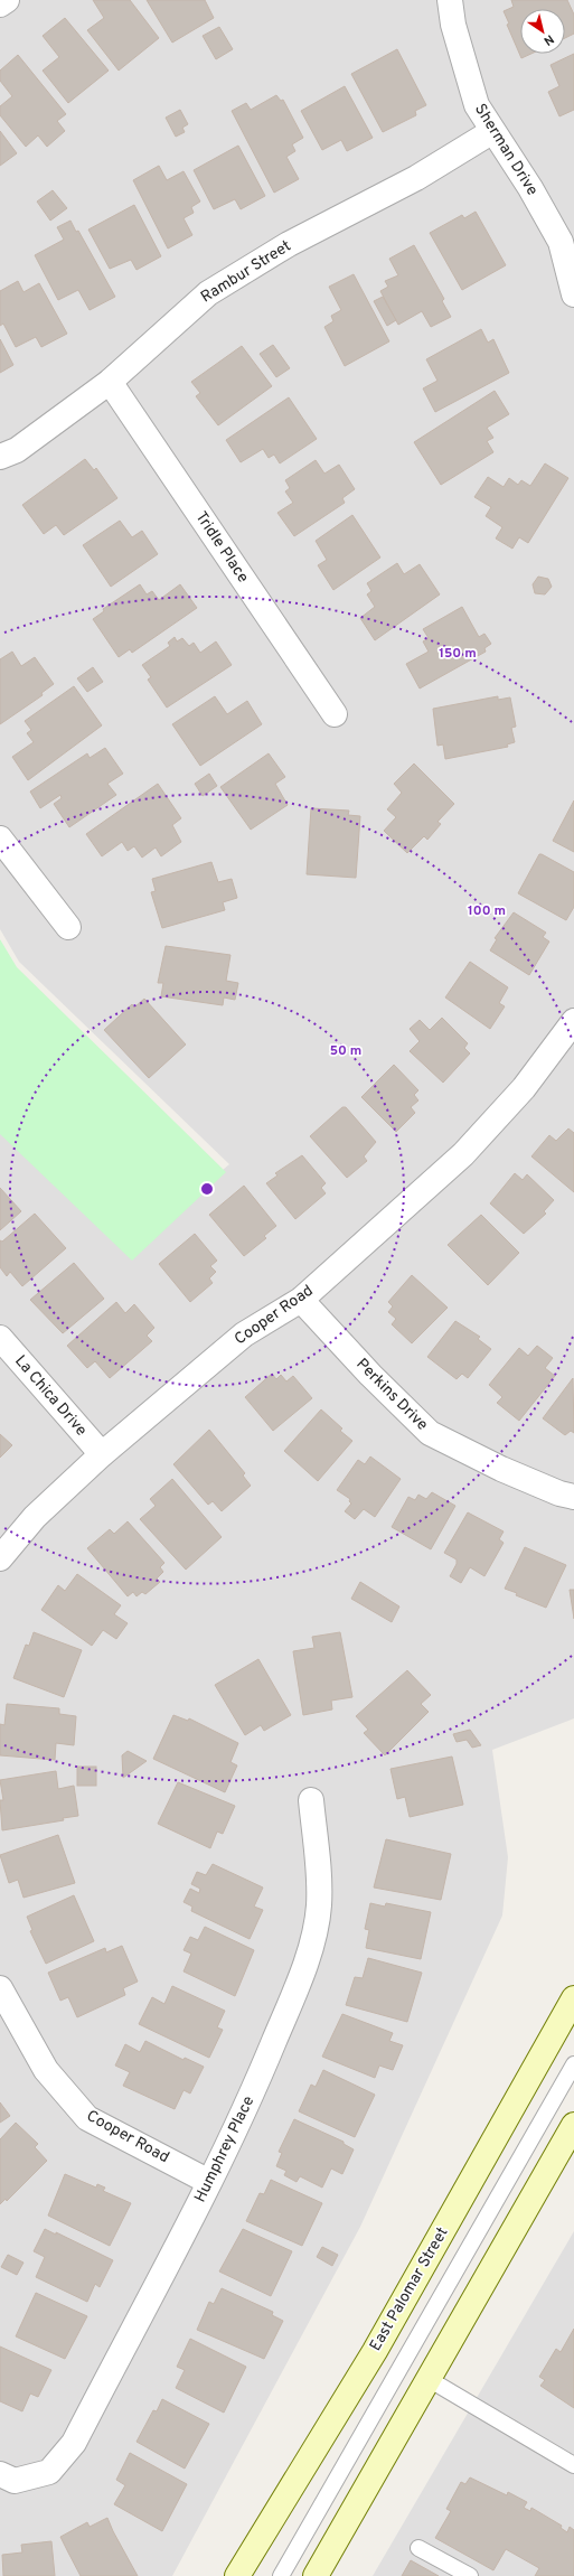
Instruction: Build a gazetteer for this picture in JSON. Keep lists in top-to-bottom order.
{
  "streets": {
    "main road": ["East Palomar Street"],
    "street": [
      "Sherman Drive",
      "Rambur Street",
      "Tridle Place",
      "Cooper Road",
      "Perkins Drive",
      "La Chica Drive",
      "Humphrey Place"
    ]
  },
  "crossings": [
    ["Sherman Drive", "Rambur Street"],
    ["Rambur Street", "Tridle Place"],
    ["Cooper Road", "Perkins Drive"],
    ["Cooper Road", "La Chica Drive"],
    ["Cooper Road", "Humphrey Place"]
  ],
  "north": "bottom right",
  "rings": ["150 m", "100 m", "50 m"]
}
